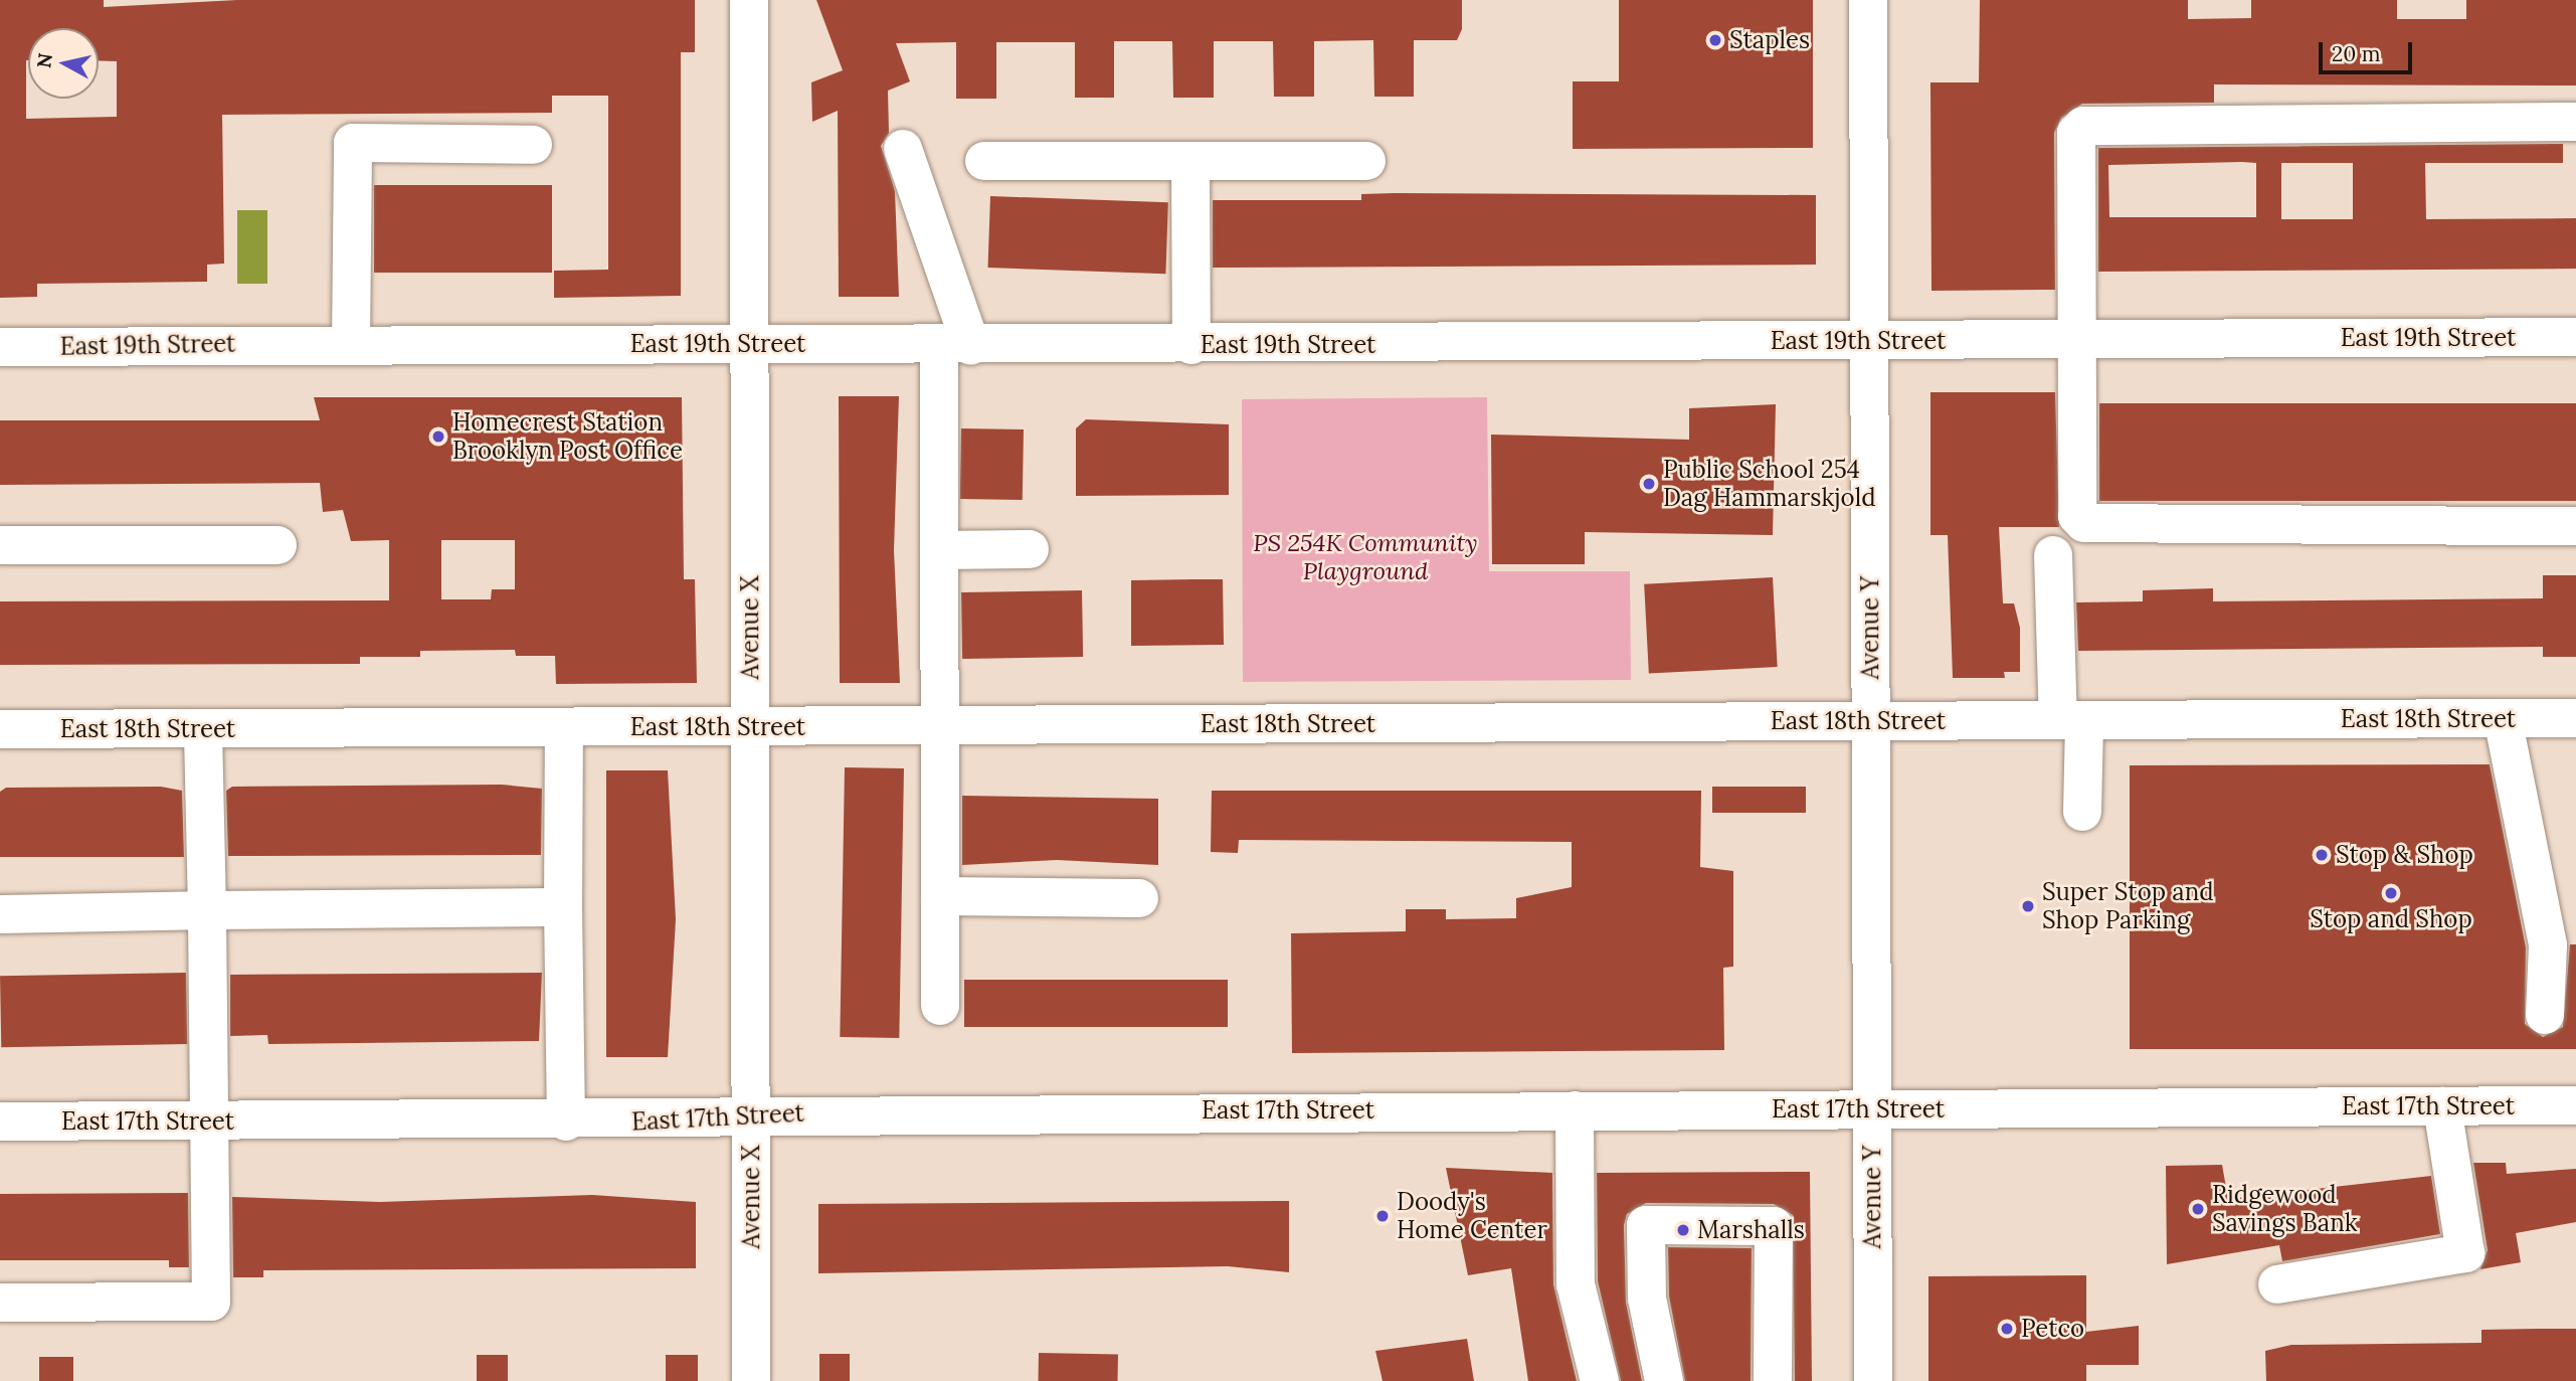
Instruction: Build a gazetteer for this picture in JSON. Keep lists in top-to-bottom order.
{
  "streets": {
    "street": [
      "East 19th Street",
      "Avenue X",
      "Avenue Y",
      "East 18th Street",
      "East 17th Street"
    ]
  },
  "crossings": [
    ["East 19th Street", "Avenue X"],
    ["East 19th Street", "Avenue Y"],
    ["Avenue X", "East 18th Street"],
    ["Avenue X", "East 17th Street"],
    ["Avenue Y", "East 18th Street"],
    ["Avenue Y", "East 17th Street"]
  ],
  "parks": ["PS 254K Community Playground"],
  "places": [
    "Staples",
    "Homecrest Station Brooklyn Post Office",
    "Public School 254 Dag Hammarskjold",
    "Stop & Shop",
    "Stop and Shop",
    "Super Stop and Shop Parking",
    "Ridgewood Savings Bank",
    "Doody's Home Center",
    "Marshalls",
    "Petco"
  ],
  "scale_bar": "20 m",
  "north": "left"
}
